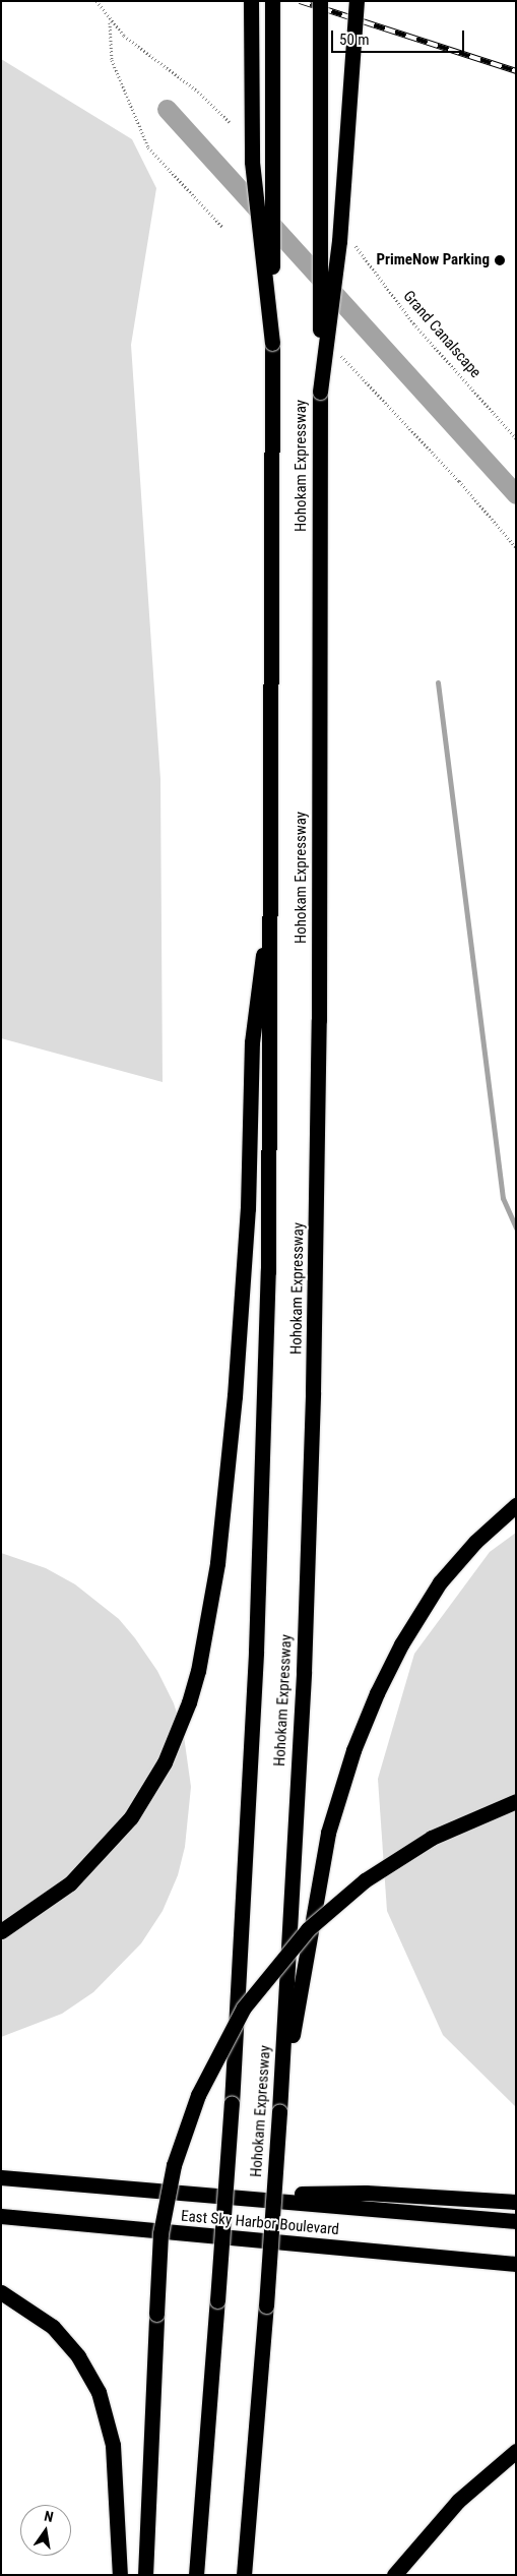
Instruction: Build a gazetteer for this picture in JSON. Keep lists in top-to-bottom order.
{
  "streets": {
    "highway": ["Hohokam Expressway", "East Sky Harbor Boulevard"],
    "path": ["Grand Canalscape"]
  },
  "places": ["PrimeNow Parking"],
  "scale_bar": "50 m",
  "north": "top"
}
